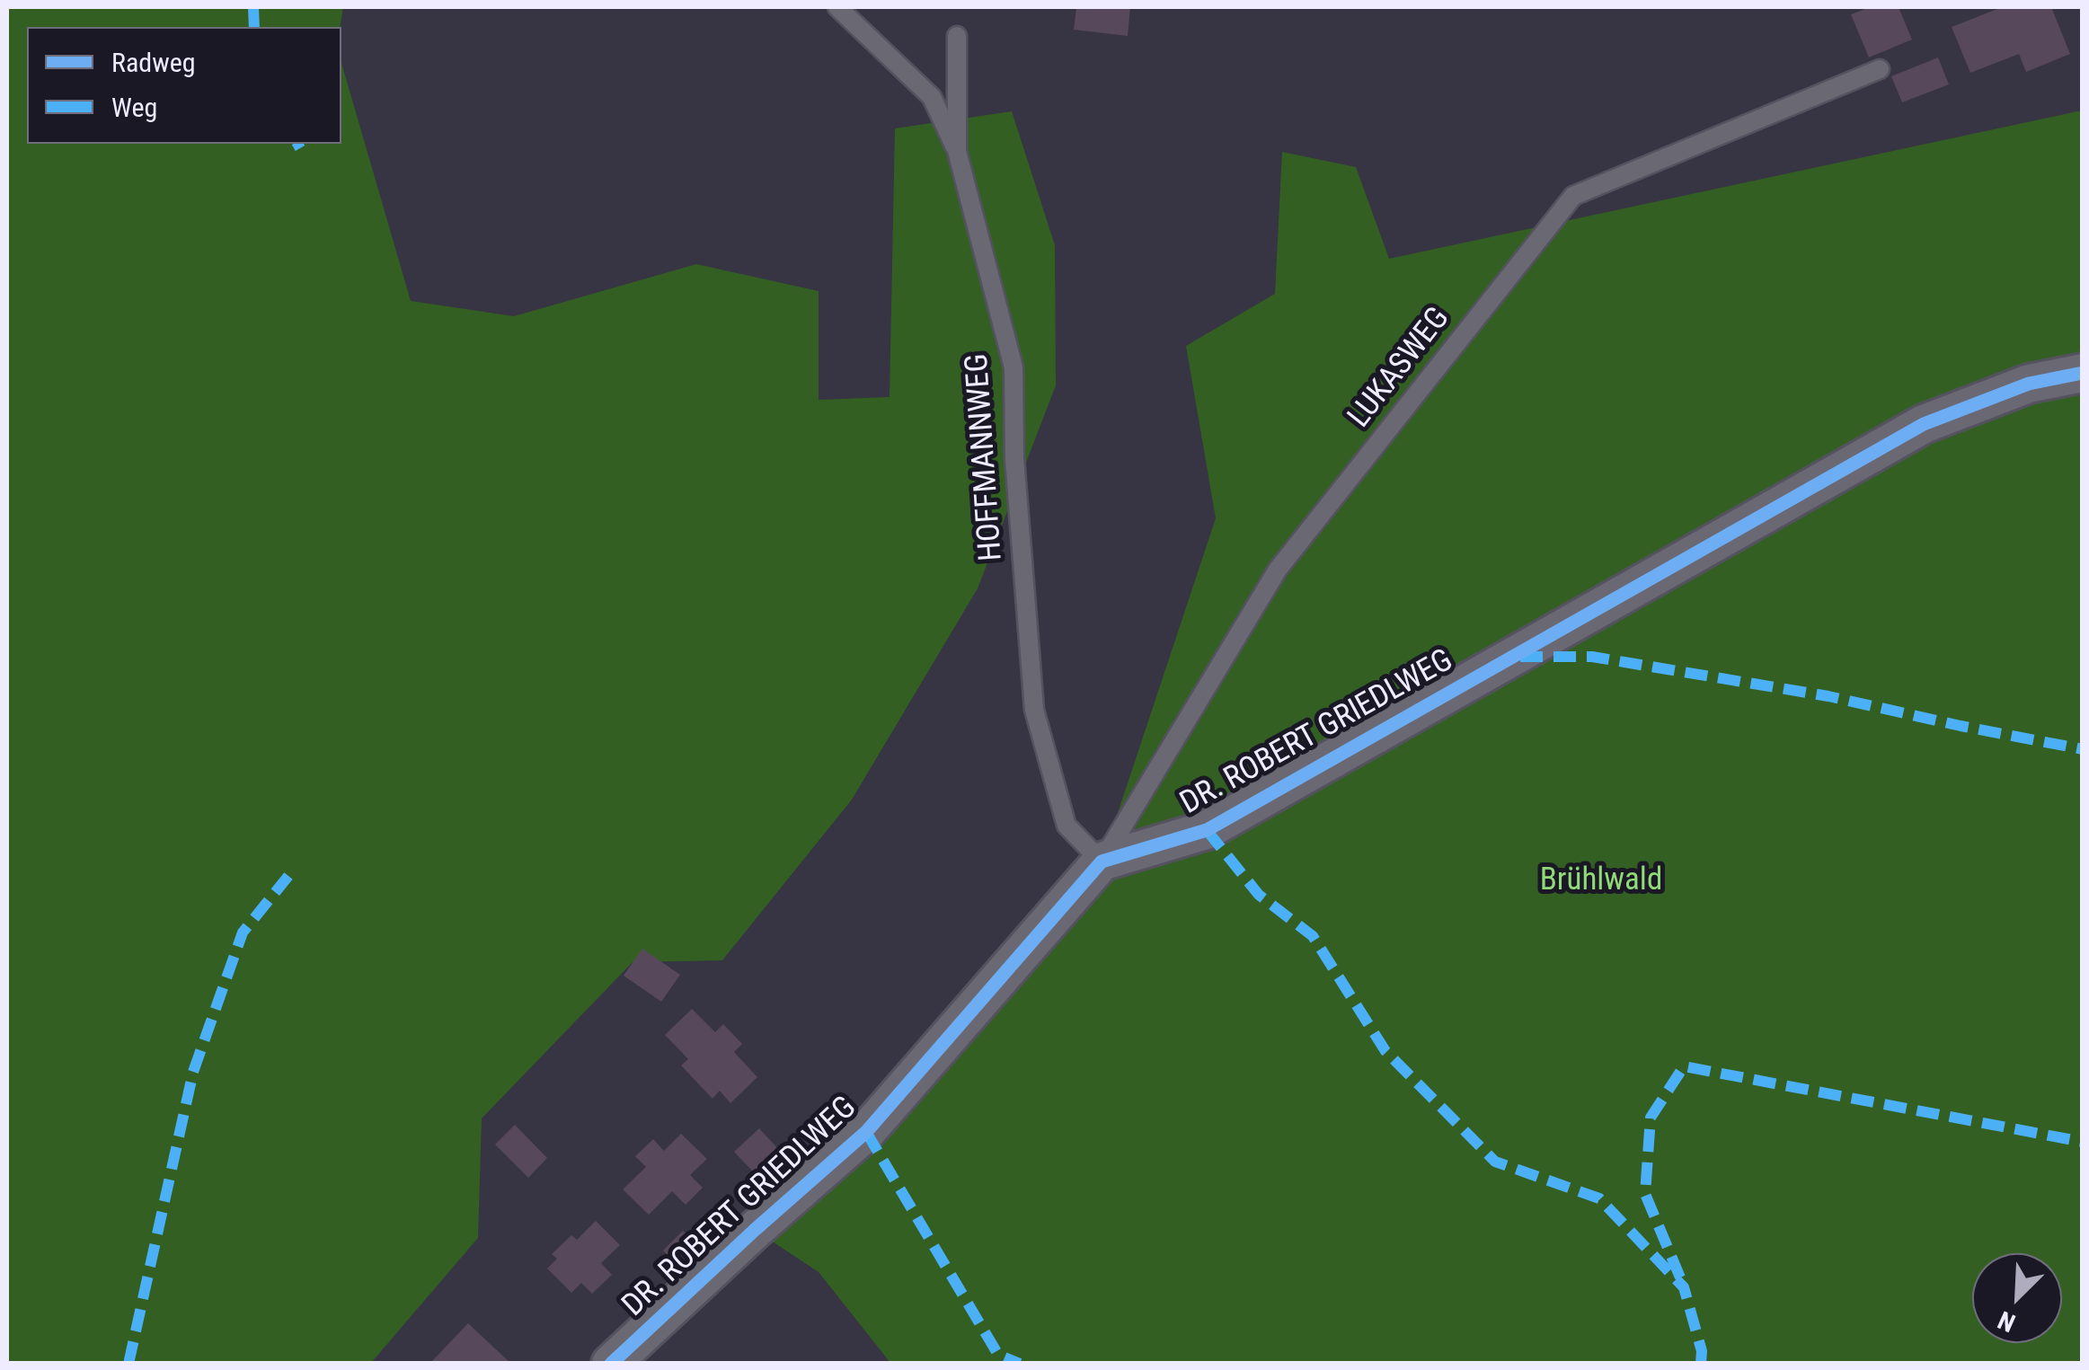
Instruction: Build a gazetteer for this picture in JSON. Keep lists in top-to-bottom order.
{
  "streets": {
    "street": ["DR. ROBERT GRIEDLWEG"],
    "lane": ["LUKASWEG", "HOFFMANNWEG"]
  },
  "crossings": [
    ["LUKASWEG", "HOFFMANNWEG"],
    ["LUKASWEG", "DR. ROBERT GRIEDLWEG"],
    ["HOFFMANNWEG", "DR. ROBERT GRIEDLWEG"]
  ],
  "parks": ["Brühlwald"],
  "legend": ["Radweg", "Weg"],
  "north": "bottom left"
}
